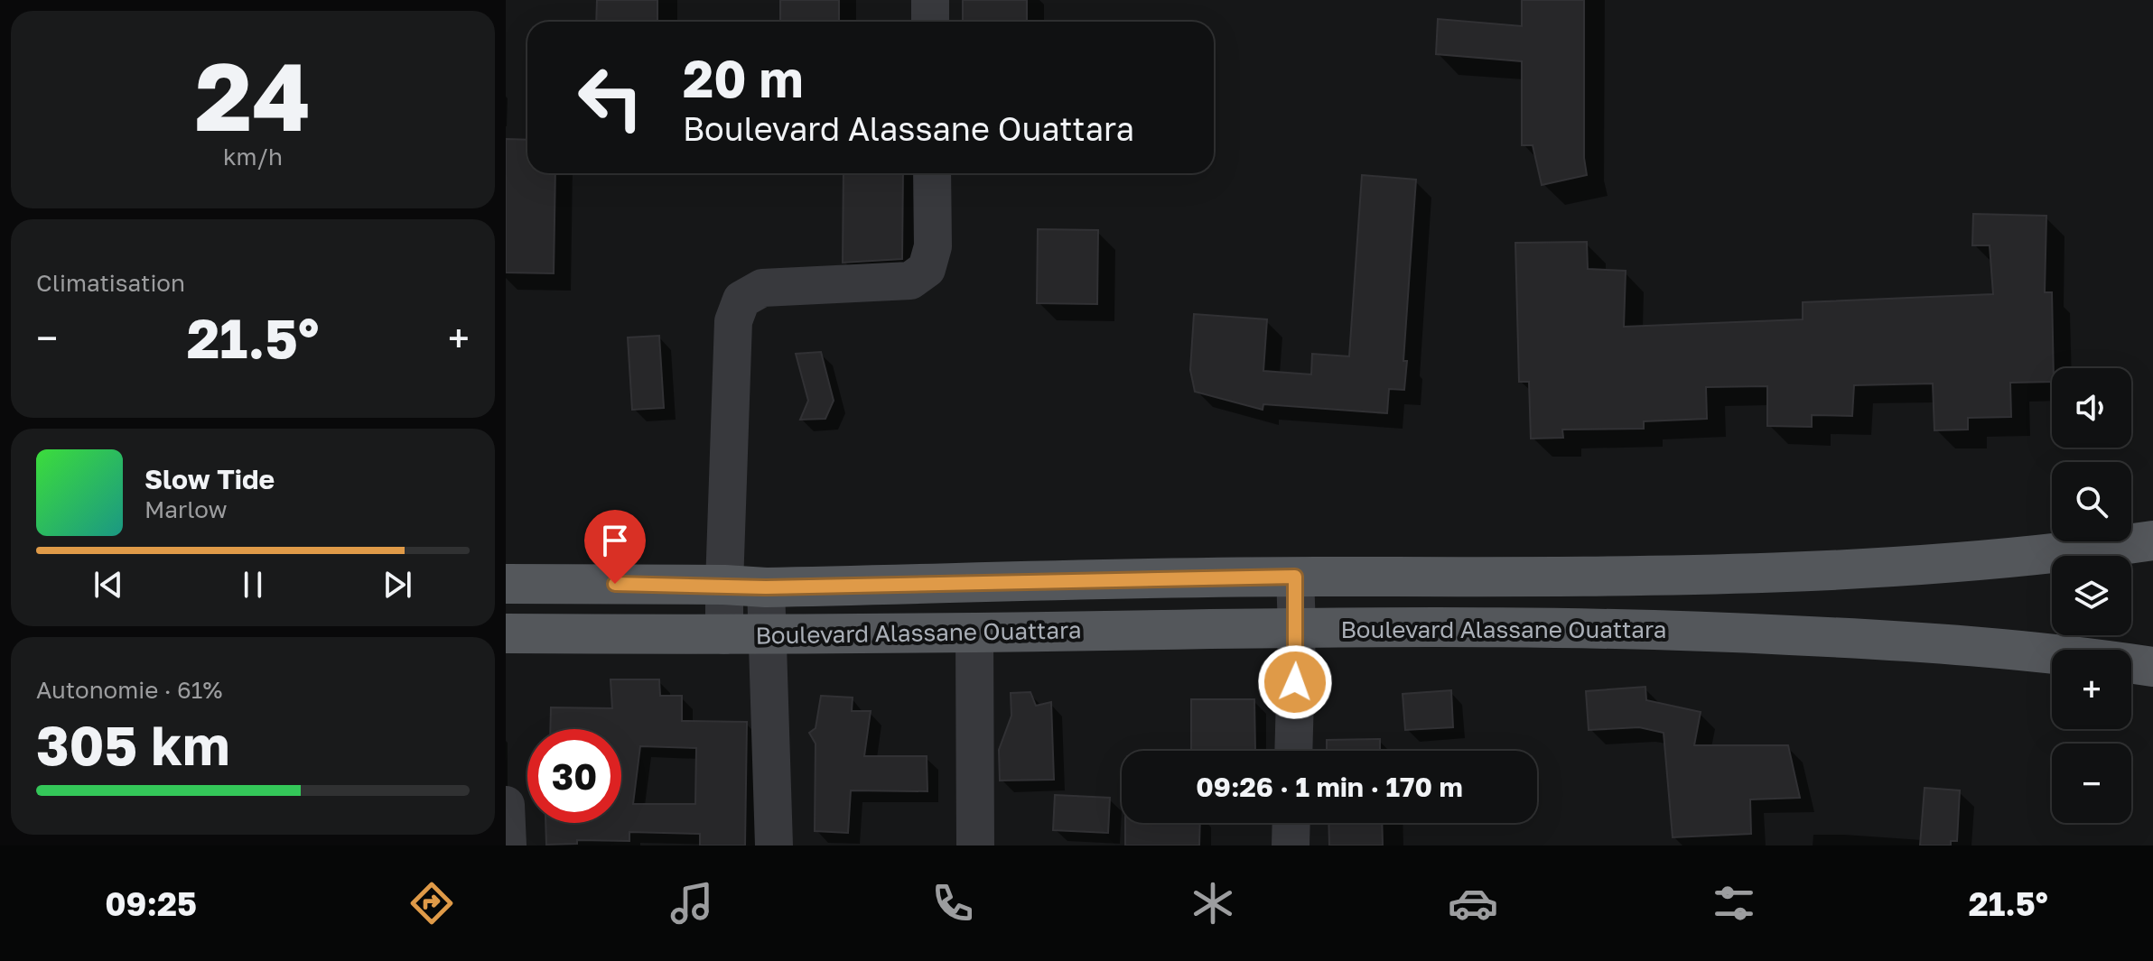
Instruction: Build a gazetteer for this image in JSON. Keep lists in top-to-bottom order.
{
  "streets": {
    "main road": ["Boulevard Alassane Ouattara"]
  },
  "page": {
    "tile": [
      ["24", "km/h"],
      "Climatisation",
      ["Autonomie · 61%", "305 km"]
    ],
    "turn": ["20 m", "Boulevard Alassane Ouattara"],
    "heat": ["−", "21.5°", "+"],
    "map_buttons": ["+", "−"],
    "song": ["Slow Tide", "Marlow"],
    "limit": "30",
    "trip": "09:26 · 1 min · 170 m",
    "tabs": ["09:25", "21.5°"]
  }
}
